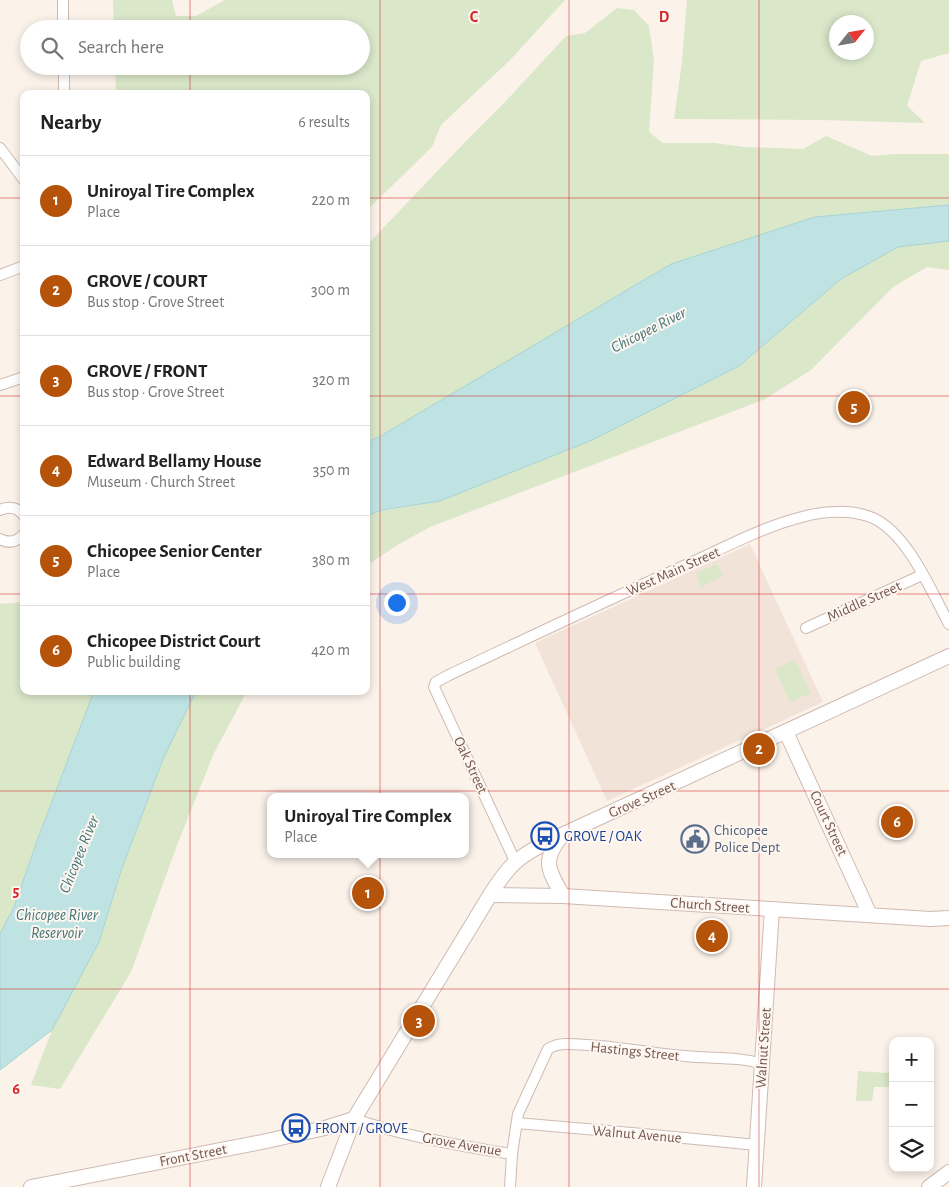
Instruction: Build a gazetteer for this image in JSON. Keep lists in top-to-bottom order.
{
  "streets": {
    "main road": [
      "Grove Street",
      "Court Street",
      "Church Street",
      "Walnut Street",
      "Front Street"
    ],
    "street": [
      "West Main Street",
      "Middle Street",
      "Oak Street",
      "Hastings Street",
      "Walnut Avenue",
      "Grove Avenue"
    ]
  },
  "crossings": [
    ["West Main Street", "Middle Street"],
    ["West Main Street", "Oak Street"],
    ["Oak Street", "Grove Street"],
    ["Grove Street", "Court Street"],
    ["Grove Street", "Church Street"],
    ["Grove Street", "Grove Avenue"],
    ["Grove Street", "Front Street"],
    ["Court Street", "Church Street"],
    ["Church Street", "Walnut Street"],
    ["Walnut Street", "Hastings Street"],
    ["Walnut Street", "Walnut Avenue"],
    ["Hastings Street", "Walnut Avenue"],
    ["Grove Avenue", "Front Street"]
  ],
  "water": ["Chicopee River", "Chicopee River Reservoir"],
  "places": {
    "bus stop": ["GROVE / OAK", "FRONT / GROVE"],
    "public building": ["Chicopee Police Dept"]
  },
  "north": "top right",
  "page": {
    "search": "Search here",
    "heading": ["Nearby", "6 results"],
    "list": [
      {
        "mark": "1",
        "name": "Uniroyal Tire Complex",
        "note": "Place",
        "value": "220 m"
      },
      {
        "mark": "2",
        "name": "GROVE / COURT",
        "note": "Bus stop · Grove Street",
        "value": "300 m"
      },
      {
        "mark": "3",
        "name": "GROVE / FRONT",
        "note": "Bus stop · Grove Street",
        "value": "320 m"
      },
      {
        "mark": "4",
        "name": "Edward Bellamy House",
        "note": "Museum · Church Street",
        "value": "350 m"
      },
      {
        "mark": "5",
        "name": "Chicopee Senior Center",
        "note": "Place",
        "value": "380 m"
      },
      {
        "mark": "6",
        "name": "Chicopee District Court",
        "note": "Public building",
        "value": "420 m"
      }
    ],
    "pins": [
      "5",
      "2",
      "6",
      "1",
      "4",
      "3"
    ],
    "popup": ["Uniroyal Tire Complex", "Place"],
    "map_buttons": ["+", "−"]
  },
  "grid": {
    "columns": ["C", "D"],
    "rows": ["5", "6"]
  }
}
